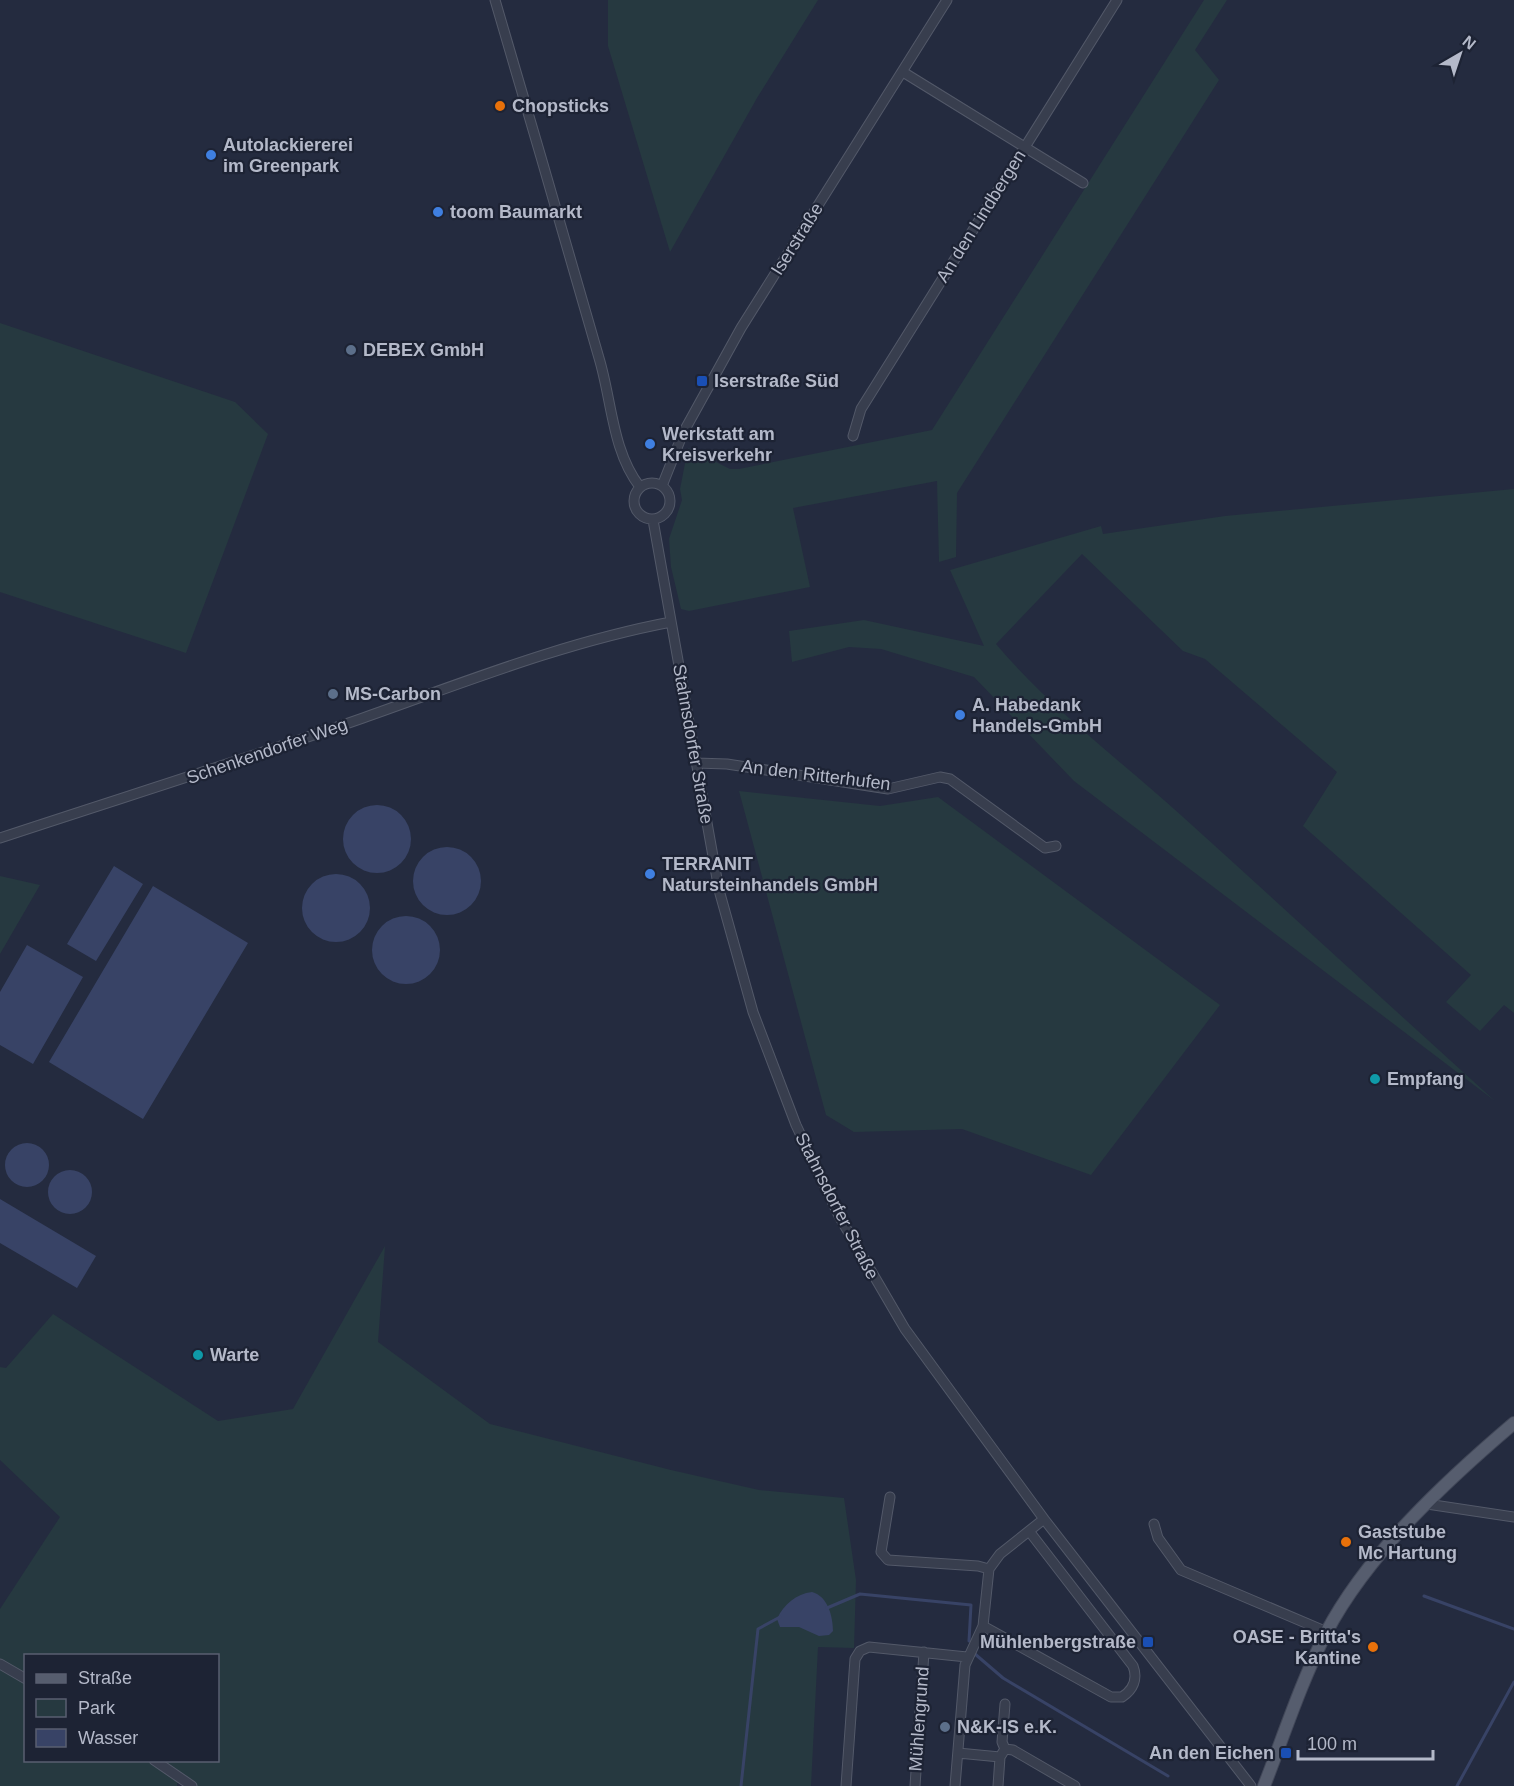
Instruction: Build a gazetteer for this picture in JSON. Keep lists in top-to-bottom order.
{
  "streets": {
    "street": [
      "An den Lindbergen",
      "Iserstraße",
      "Stahnsdorfer Straße",
      "Schenkendorfer Weg",
      "An den Ritterhufen",
      "Mühlengrund"
    ]
  },
  "crossings": [
    ["Iserstraße", "Stahnsdorfer Straße"],
    ["Stahnsdorfer Straße", "Schenkendorfer Weg"],
    ["Stahnsdorfer Straße", "An den Ritterhufen"]
  ],
  "places": {
    "other": [
      "Chopsticks",
      "Autolackiererei im Greenpark",
      "toom Baumarkt",
      "DEBEX GmbH",
      "Werkstatt am Kreisverkehr",
      "MS-Carbon",
      "A. Habedank Handels-GmbH",
      "TERRANIT Natursteinhandels GmbH",
      "Empfang",
      "Warte",
      "Gaststube Mc Hartung",
      "OASE - Britta's Kantine",
      "N&K-IS e.K."
    ],
    "transit": ["Iserstraße Süd", "Mühlenbergstraße", "An den Eichen"]
  },
  "legend": ["Straße", "Park", "Wasser"],
  "scale_bar": "100 m",
  "north": "top right"
}
